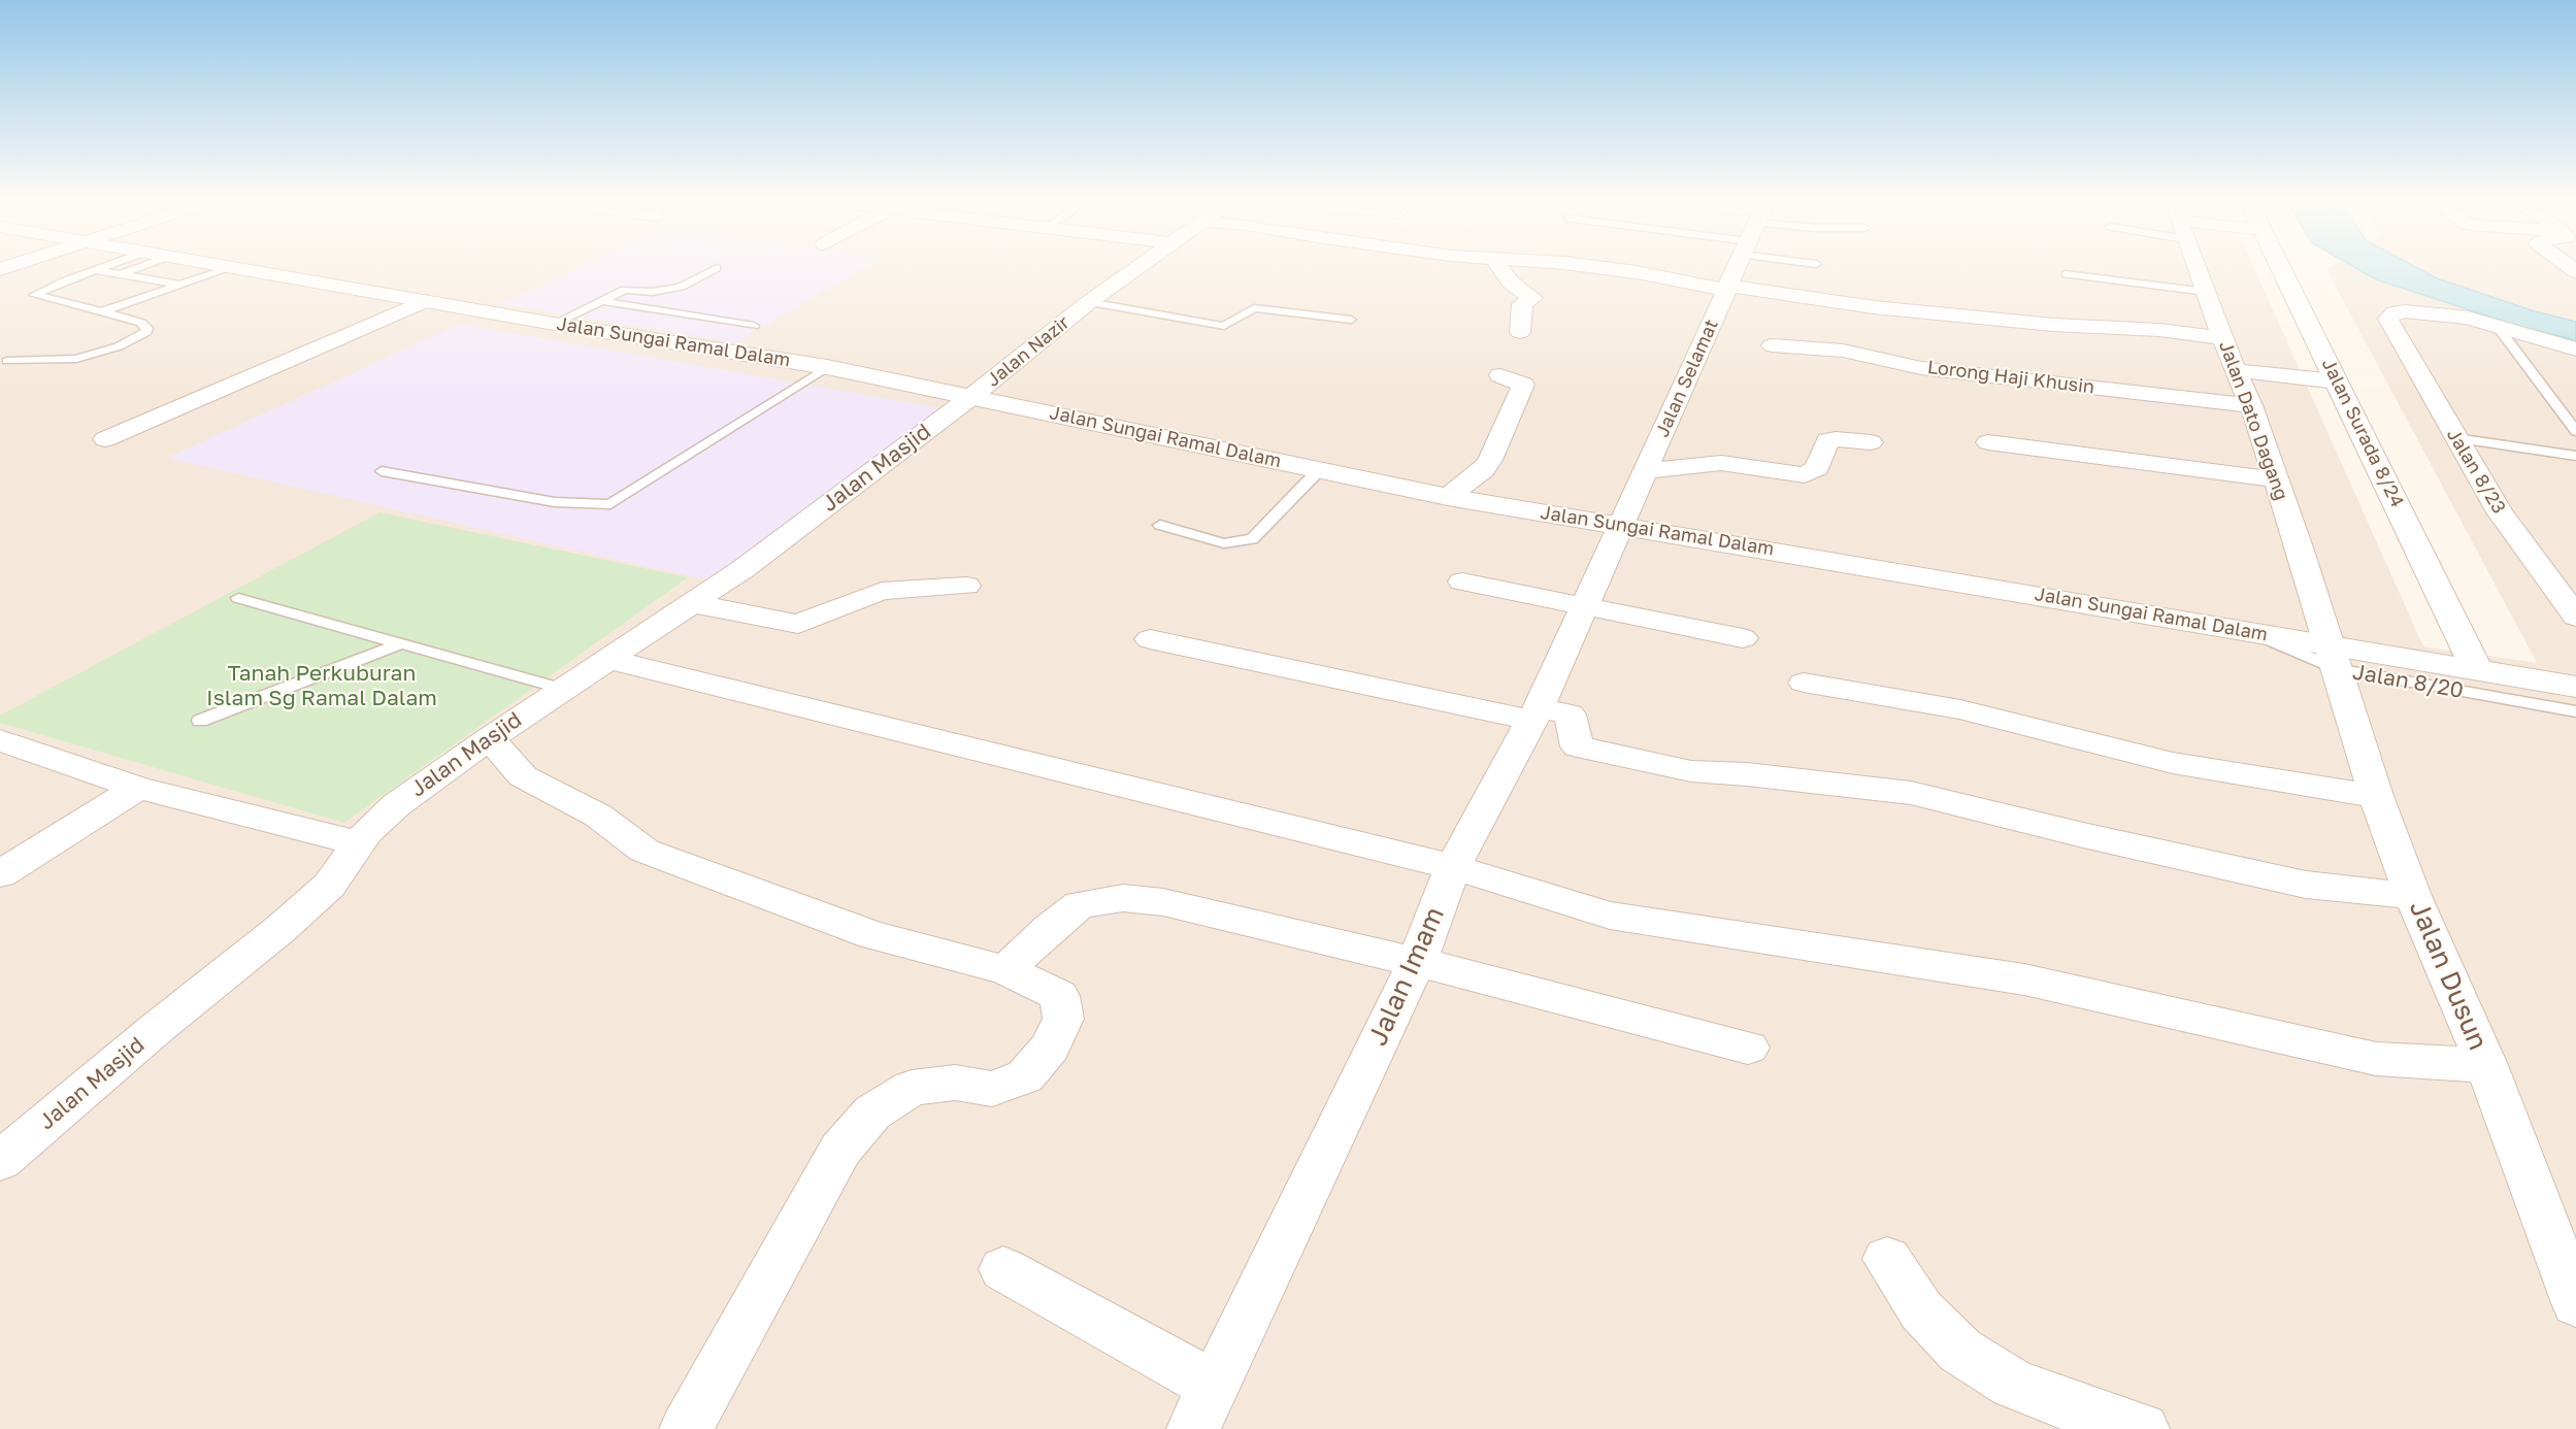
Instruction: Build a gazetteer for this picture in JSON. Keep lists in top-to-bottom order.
{
  "streets": {
    "street": [
      "Jalan Sungai Ramal Dalam",
      "Jalan Nazir",
      "Lorong Haji Khusin",
      "Jalan Selamat",
      "Jalan Dato Dagang",
      "Jalan Surada 8/24",
      "Jalan Masjid",
      "Jalan 8/23",
      "Jalan 8/20",
      "Jalan Dusun",
      "Jalan Imam"
    ]
  },
  "crossings": [
    ["Jalan Sungai Ramal Dalam", "Jalan Nazir"],
    ["Jalan Sungai Ramal Dalam", "Jalan Selamat"],
    ["Jalan Sungai Ramal Dalam", "Jalan Dato Dagang"],
    ["Jalan Sungai Ramal Dalam", "Jalan Masjid"],
    ["Jalan Sungai Ramal Dalam", "Jalan 8/20"],
    ["Jalan Sungai Ramal Dalam", "Jalan Dusun"],
    ["Jalan Sungai Ramal Dalam", "Jalan Imam"],
    ["Jalan Nazir", "Jalan Masjid"],
    ["Lorong Haji Khusin", "Jalan Dato Dagang"],
    ["Jalan Selamat", "Jalan Imam"],
    ["Jalan Dato Dagang", "Jalan 8/20"],
    ["Jalan Dato Dagang", "Jalan Dusun"],
    ["Jalan Surada 8/24", "Jalan 8/20"],
    ["Jalan 8/20", "Jalan Dusun"]
  ],
  "parks": ["Tanah Perkuburan Islam Sg Ramal Dalam"]
}
